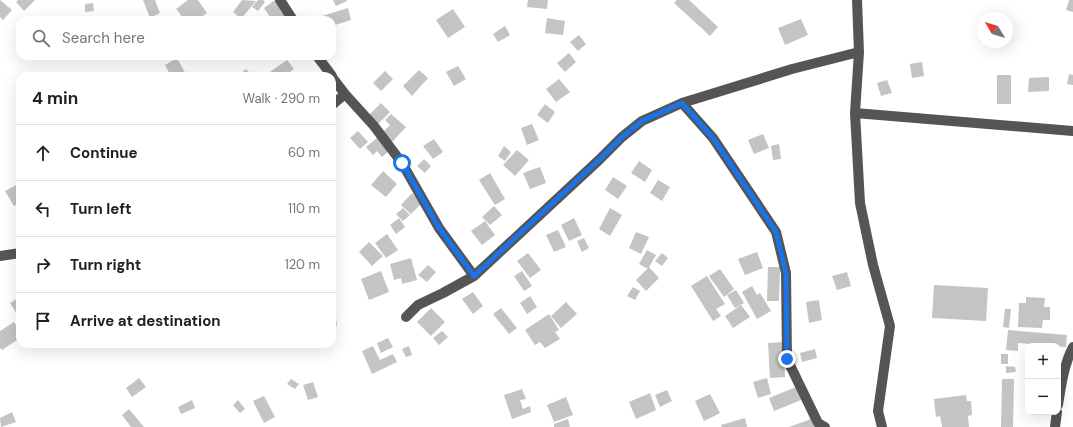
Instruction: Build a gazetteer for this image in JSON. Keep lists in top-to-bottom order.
{
  "north": "top left",
  "page": {
    "search": "Search here",
    "heading": ["4 min", "Walk · 290 m"],
    "list": [
      ["Continue", "60 m"],
      ["Turn left", "110 m"],
      ["Turn right", "120 m"],
      "Arrive at destination"
    ],
    "map_buttons": ["+", "−"]
  }
}
